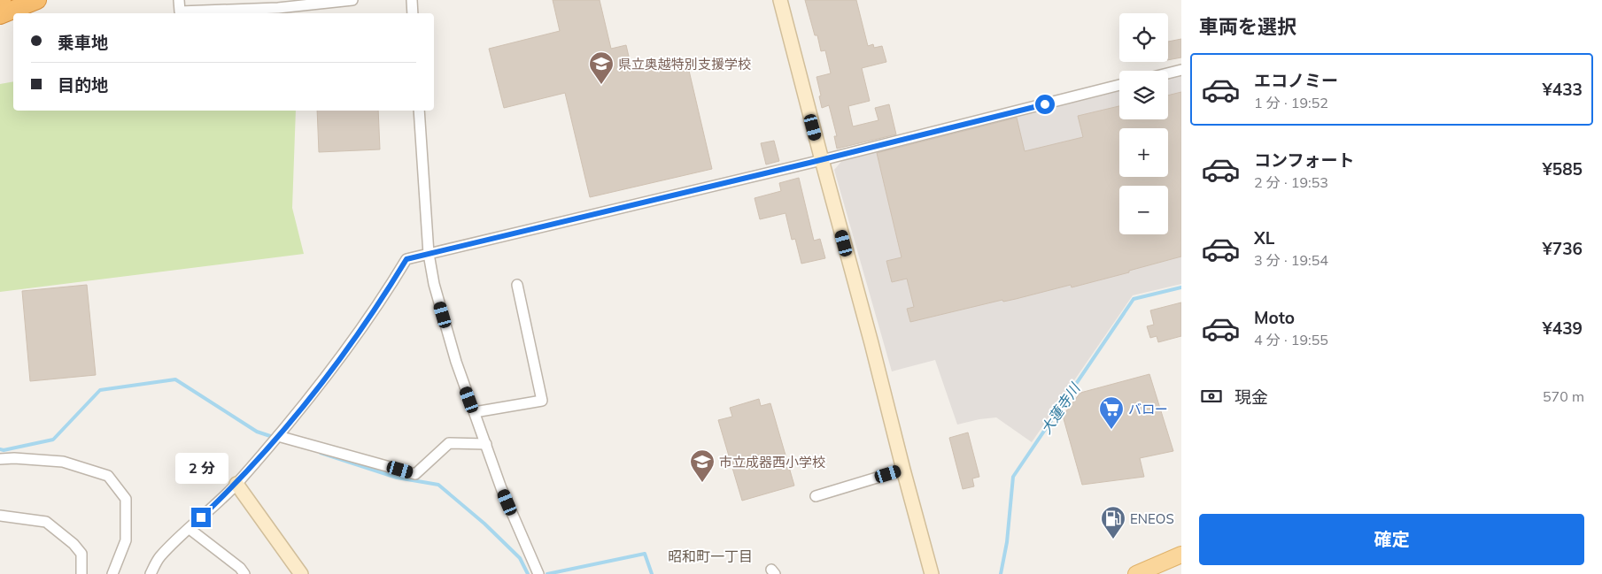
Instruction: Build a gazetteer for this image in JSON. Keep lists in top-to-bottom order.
{
  "districts": ["昭和町一丁目"],
  "water": ["大蓮寺川"],
  "places": {
    "school or university": ["県立奥越特別支援学校", "市立成器西小学校"],
    "supermarket": ["バロー"],
    "fuel station": ["ENEOS"]
  },
  "page": {
    "heading": "車両を選択",
    "map_buttons": ["+", "−"],
    "banner": ["乗車地", "目的地"],
    "list": [
      {
        "name": "エコノミー",
        "note": "1 分 · 19:52",
        "value": "¥433"
      },
      {
        "name": "コンフォート",
        "note": "2 分 · 19:53",
        "value": "¥585"
      },
      {
        "name": "XL",
        "note": "3 分 · 19:54",
        "value": "¥736"
      },
      {
        "name": "Moto",
        "note": "4 分 · 19:55",
        "value": "¥439"
      }
    ],
    "pay": ["現金", "570 m"],
    "bubble": "2 分",
    "buttons": "確定"
  }
}
